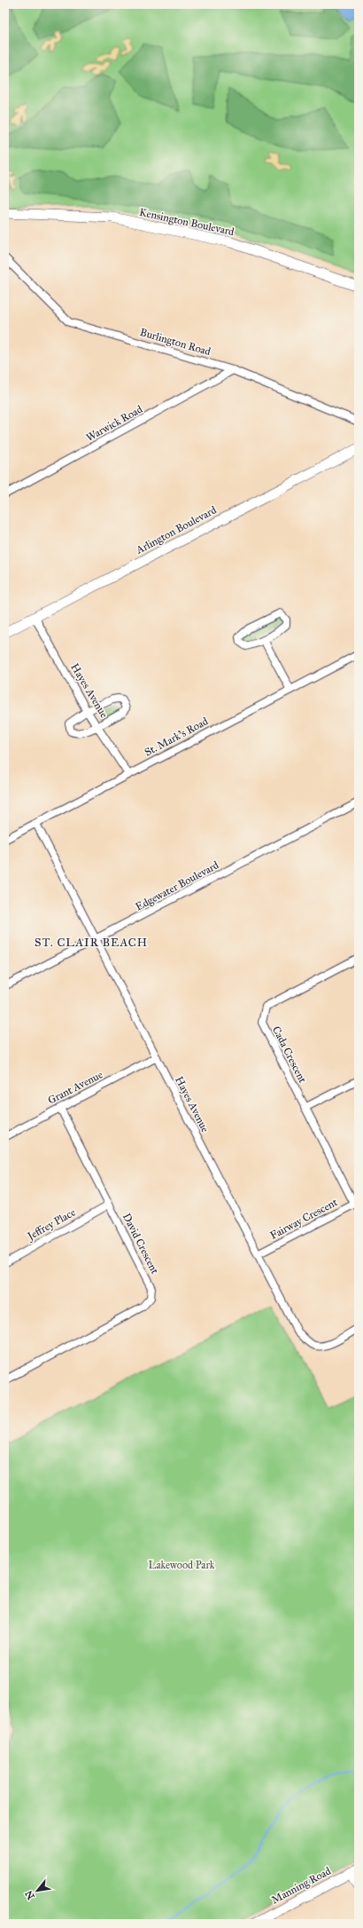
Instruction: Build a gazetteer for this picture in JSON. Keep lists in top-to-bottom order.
{
  "streets": {
    "street": [
      "Kensington Boulevard",
      "Burlington Road",
      "Warwick Road",
      "Arlington Boulevard",
      "Hayes Avenue",
      "St. Mark's Road",
      "Edgewater Boulevard",
      "Cada Crescent",
      "Grant Avenue",
      "Fairway Crescent",
      "Jeffrey Place",
      "David Crescent",
      "Manning Road"
    ]
  },
  "crossings": [
    ["Burlington Road", "Warwick Road"],
    ["Arlington Boulevard", "Hayes Avenue"],
    ["Hayes Avenue", "St. Mark's Road"],
    ["Hayes Avenue", "Edgewater Boulevard"],
    ["Hayes Avenue", "Grant Avenue"],
    ["Hayes Avenue", "Fairway Crescent"],
    ["Cada Crescent", "Fairway Crescent"],
    ["Grant Avenue", "David Crescent"],
    ["Jeffrey Place", "David Crescent"]
  ],
  "districts": ["ST. CLAIR BEACH"],
  "parks": ["Lakewood Park"],
  "north": "bottom left"
}
